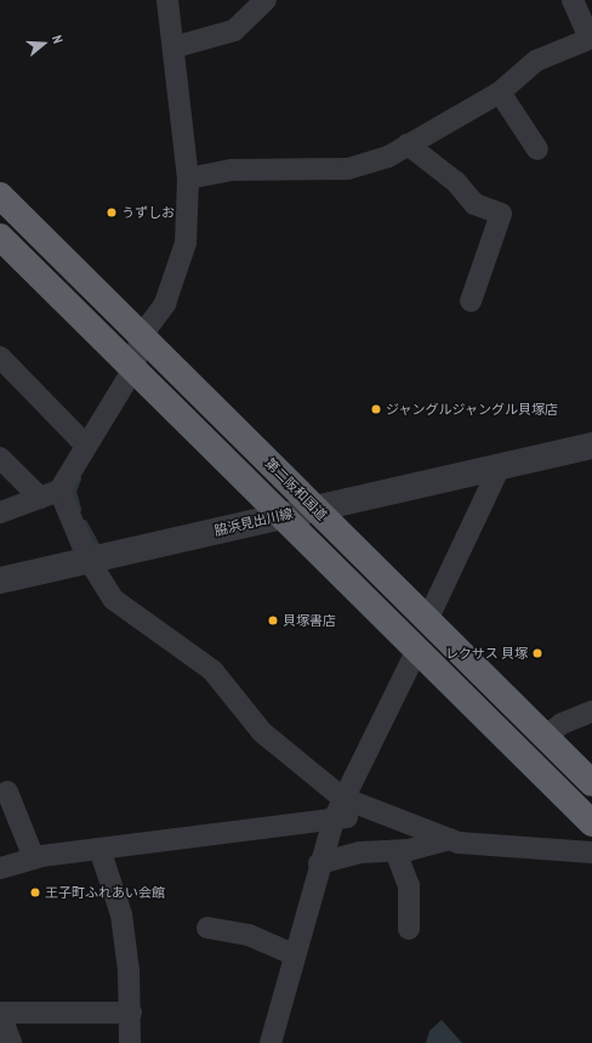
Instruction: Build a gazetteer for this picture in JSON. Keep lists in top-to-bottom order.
{
  "streets": {
    "highway": ["第二阪和国道"],
    "street": ["脇浜見出川線"]
  },
  "crossings": [
    ["第二阪和国道", "脇浜見出川線"]
  ],
  "places": [
    "うずしお",
    "ジャングルジャングル貝塚店",
    "貝塚書店",
    "レクサス 貝塚",
    "王子町ふれあい会館"
  ],
  "north": "right"
}
